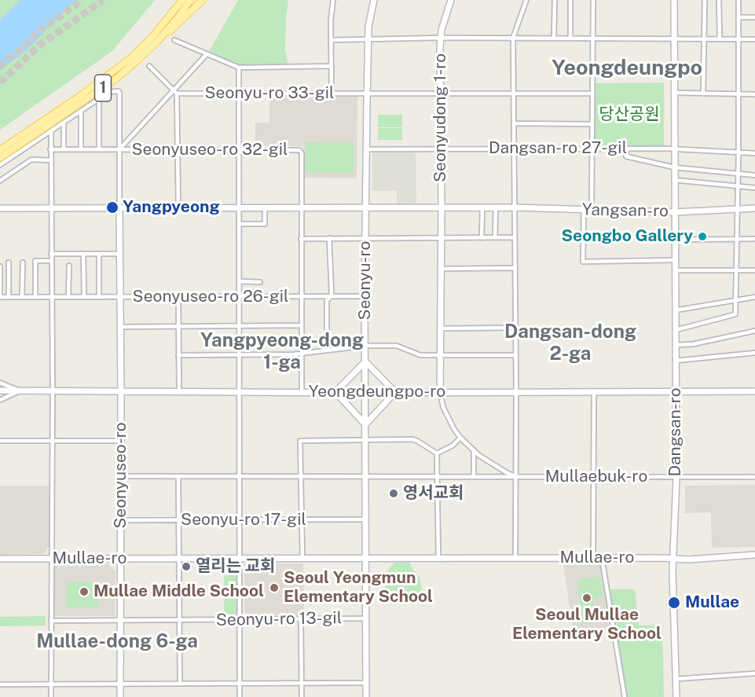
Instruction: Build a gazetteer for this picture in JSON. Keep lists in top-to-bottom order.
{
  "streets": {
    "main road": ["1"],
    "street": [
      "Seonyu-ro 33-gil",
      "Seonyudong 1-ro",
      "Dangsan-ro 27-gil",
      "Seonyuseo-ro 32-gil",
      "Yangsan-ro",
      "Seonyu-ro",
      "Seonyuseo-ro 26-gil",
      "Yeongdeungpo-ro",
      "Dangsan-ro",
      "Seonyuseo-ro",
      "Mullaebuk-ro",
      "Seonyu-ro 17-gil",
      "Mullae-ro",
      "Seonyu-ro 13-gil"
    ]
  },
  "crossings": [
    ["Seonyu-ro 33-gil", "Seonyu-ro"],
    ["Seonyudong 1-ro", "Dangsan-ro 27-gil"],
    ["Seonyudong 1-ro", "Yangsan-ro"],
    ["Seonyudong 1-ro", "Yeongdeungpo-ro"],
    ["Dangsan-ro 27-gil", "Dangsan-ro"],
    ["Seonyuseo-ro 32-gil", "Yangsan-ro"],
    ["Seonyuseo-ro 32-gil", "Seonyuseo-ro"],
    ["Yangsan-ro", "Seonyu-ro"],
    ["Yangsan-ro", "Dangsan-ro"],
    ["Yangsan-ro", "Seonyuseo-ro"],
    ["Seonyu-ro", "Seonyuseo-ro 26-gil"],
    ["Seonyu-ro", "Yeongdeungpo-ro"],
    ["Seonyu-ro", "Mullaebuk-ro"],
    ["Seonyu-ro", "Seonyu-ro 17-gil"],
    ["Seonyu-ro", "Mullae-ro"],
    ["Seonyu-ro", "Seonyu-ro 13-gil"],
    ["Seonyuseo-ro 26-gil", "Seonyuseo-ro"],
    ["Yeongdeungpo-ro", "Dangsan-ro"],
    ["Yeongdeungpo-ro", "Seonyuseo-ro"],
    ["Dangsan-ro", "Mullaebuk-ro"],
    ["Dangsan-ro", "Mullae-ro"],
    ["Seonyuseo-ro", "Mullaebuk-ro"],
    ["Seonyuseo-ro", "Seonyu-ro 17-gil"],
    ["Seonyuseo-ro", "Mullae-ro"],
    ["Seonyuseo-ro", "Seonyu-ro 13-gil"]
  ],
  "districts": [
    "Yeongdeungpo",
    "Dangsan-dong 2-ga",
    "Yangpyeong-dong 1-ga",
    "Mullae-dong 6-ga"
  ],
  "parks": ["당산공원"],
  "places": [
    "Yangpyeong",
    "Seongbo Gallery",
    "영서교회",
    "열리는 교회",
    "Seoul Yeongmun Elementary School",
    "Mullae Middle School",
    "Seoul Mullae Elementary School",
    "Mullae"
  ]
}
